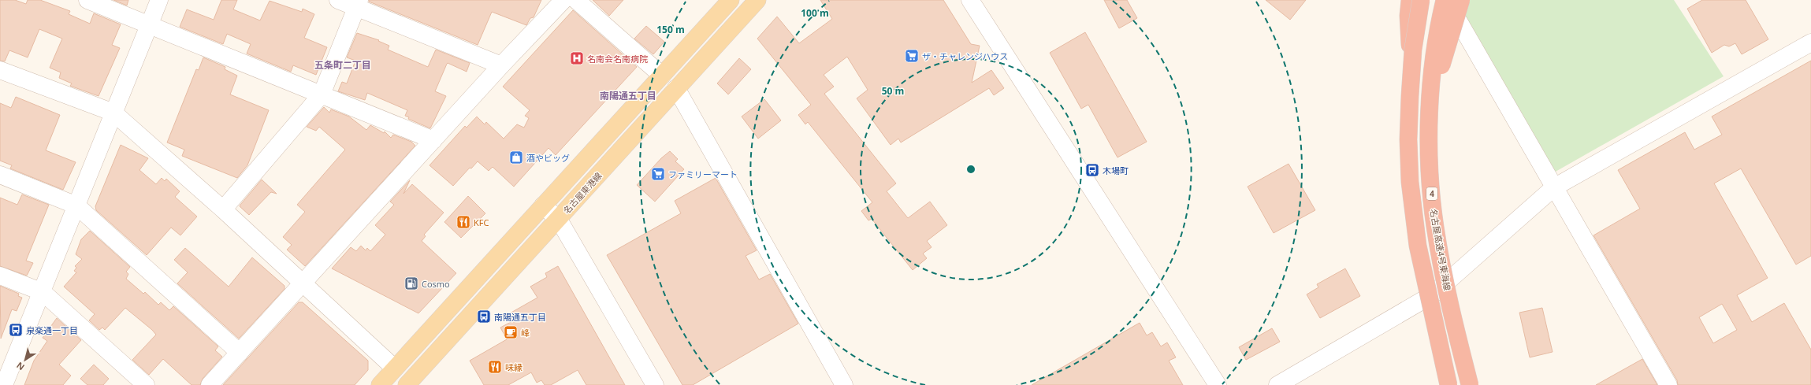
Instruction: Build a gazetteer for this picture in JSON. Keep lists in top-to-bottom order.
{
  "streets": {
    "highway": ["4", "名古屋高速4号東海線"],
    "main road": ["名古屋東港線"]
  },
  "districts": ["五条町二丁目", "南陽通五丁目"],
  "places": {
    "supermarket": ["ザ・チャレンジハウス", "ファミリーマート"],
    "hospital": ["名南会名南病院"],
    "shop": ["酒やビッグ"],
    "bus stop": ["木場町", "南陽通五丁目", "泉楽通一丁目"],
    "restaurant": ["KFC", "味縁"],
    "fuel station": ["Cosmo"],
    "cafe": ["峰"]
  },
  "north": "bottom left",
  "rings": ["100 m", "150 m", "50 m"]
}
